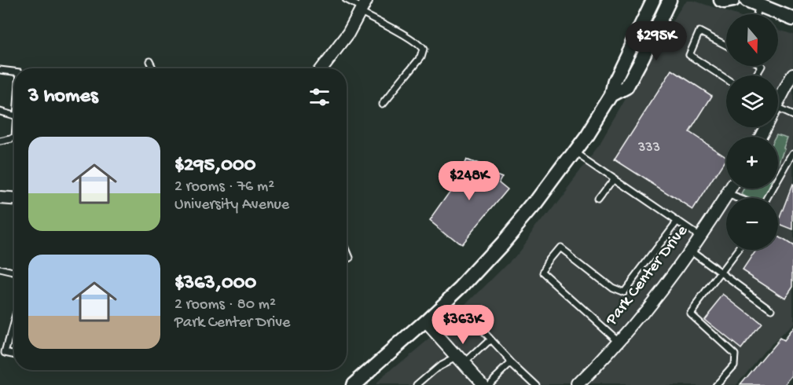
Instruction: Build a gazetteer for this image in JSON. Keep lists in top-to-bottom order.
{
  "streets": {
    "street": ["Park Center Drive"]
  },
  "house_numbers": ["333"],
  "north": "bottom",
  "page": {
    "map_buttons": ["+", "−"],
    "price": ["$295K", "$248K", "$363K"],
    "heading": "3 homes",
    "list": [
      {
        "name": "$295,000",
        "note": "2 rooms · 76 m² · University Avenue"
      },
      {
        "name": "$363,000",
        "note": "2 rooms · 80 m² · Park Center Drive"
      }
    ]
  }
}
